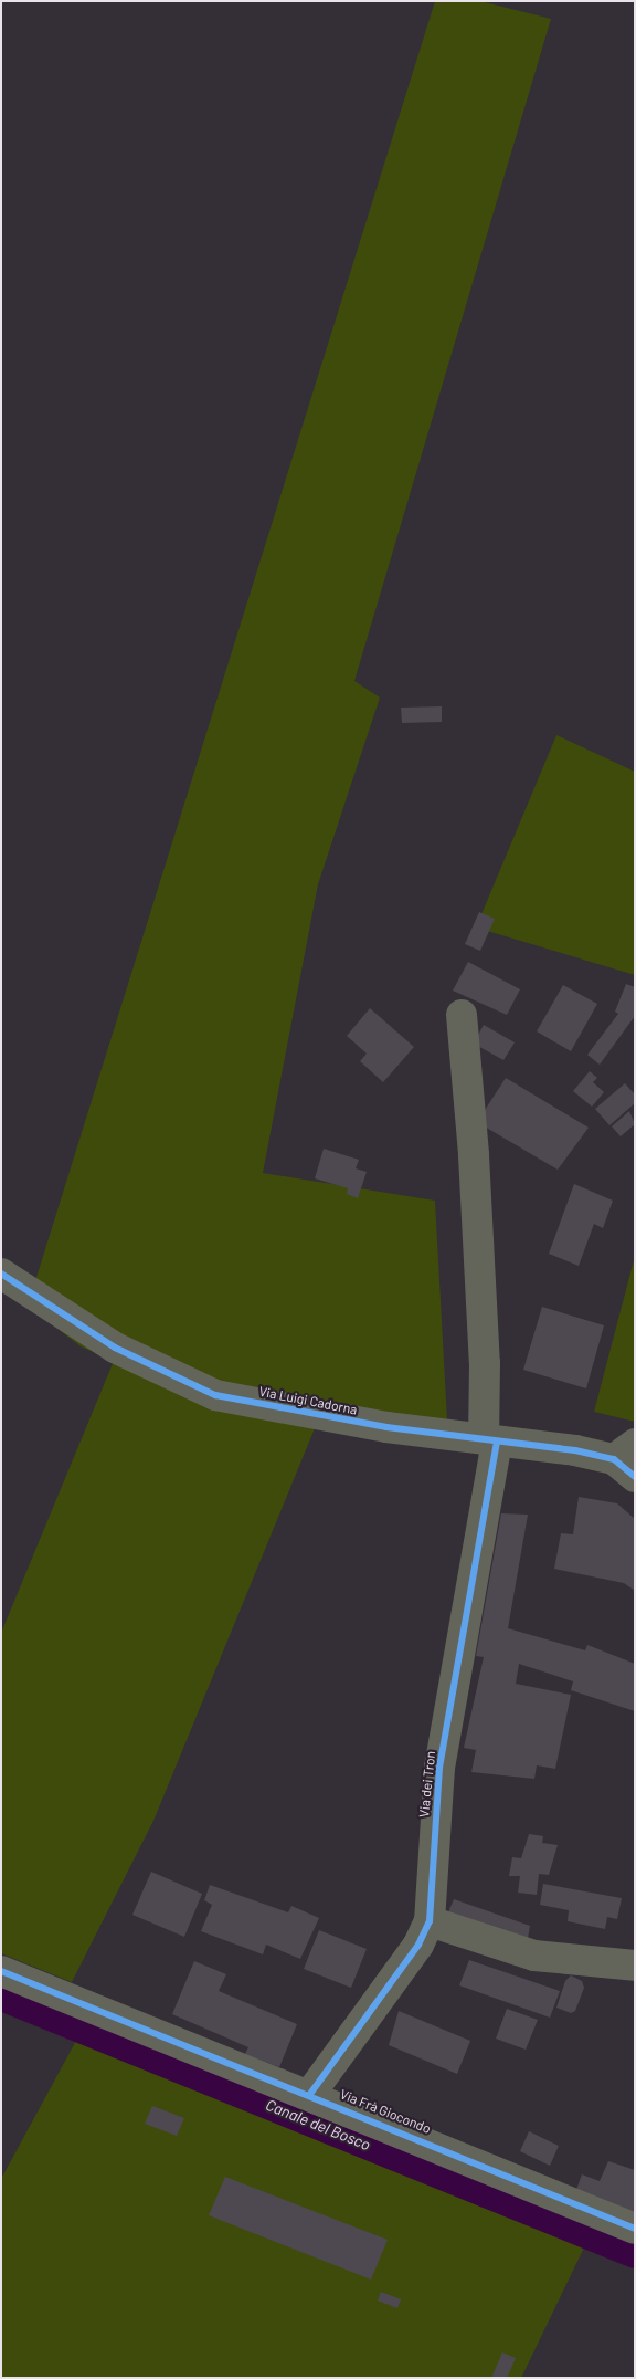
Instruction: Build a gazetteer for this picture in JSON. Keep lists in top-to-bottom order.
{
  "streets": {
    "street": ["Via Luigi Cadorna", "Via dei Tron", "Via Frà Giocondo"]
  },
  "crossings": [
    ["Via Luigi Cadorna", "Via dei Tron"],
    ["Via dei Tron", "Via Frà Giocondo"]
  ],
  "water": ["Canale del Bosco"]
}
